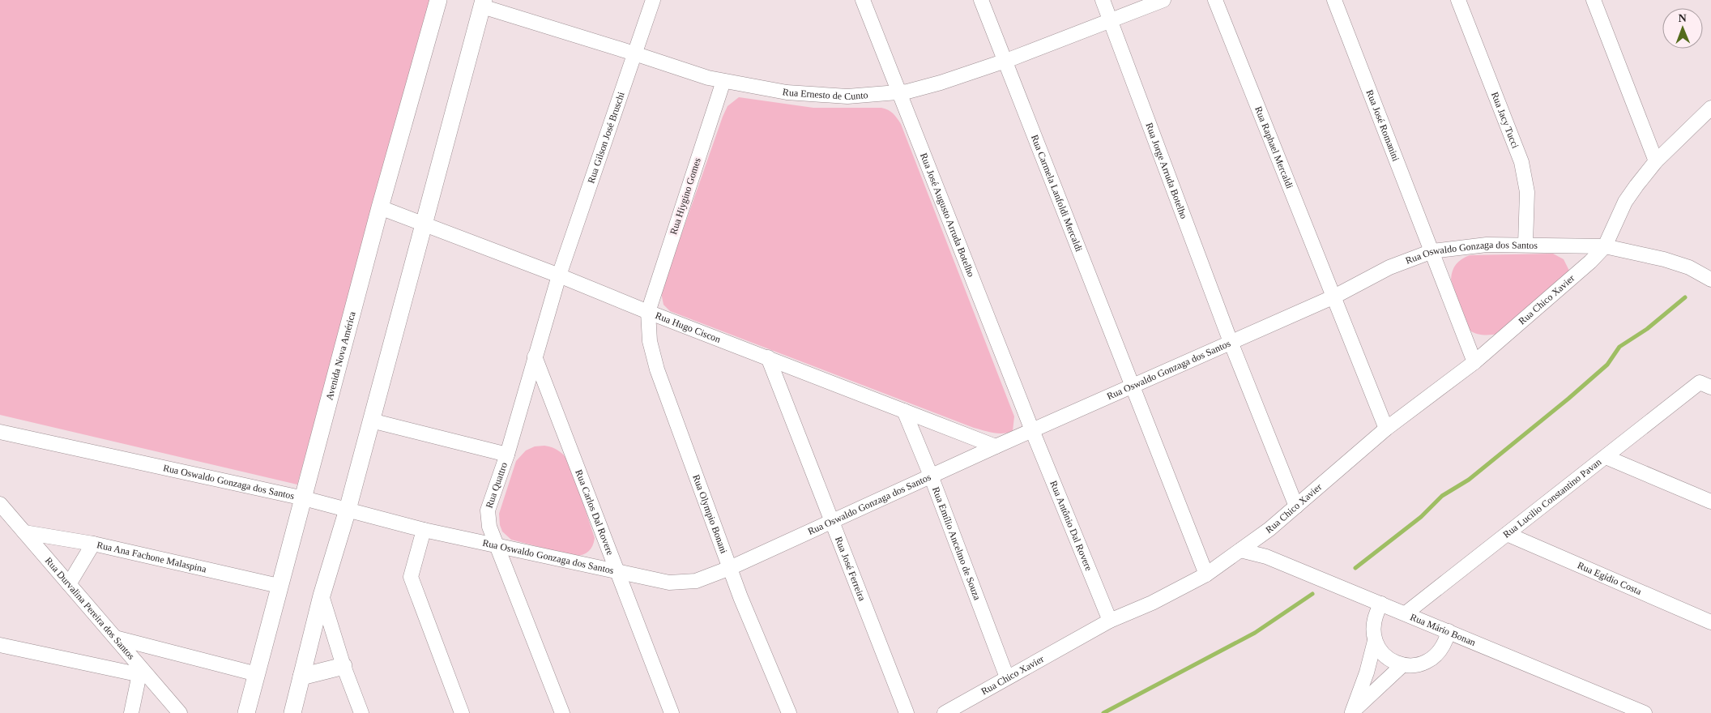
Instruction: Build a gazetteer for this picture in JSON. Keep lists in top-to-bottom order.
{
  "streets": {
    "street": [
      "Rua Ernesto de Cunto",
      "Rua Jacy Tucci",
      "Rua José Romanini",
      "Rua Gilson José Bruschi",
      "Rua Raphael Mercaldi",
      "Rua Jorge Arruda Botelho",
      "Rua Carmela Lanfoldi Mercaldi",
      "Rua Hiygino Gomes",
      "Rua José Augusto Arruda Botelho",
      "Rua Oswaldo Gonzaga dos Santos",
      "Rua Chico Xavier",
      "Rua Hugo Ciscon",
      "Avenida Nova América",
      "Rua Quattro",
      "Rua Lucilio Constantino Pavan",
      "Rua Carlos Dal Rovere",
      "Rua Olympio Bonani",
      "Rua Antônio Dal Rovere",
      "Rua Emílio Ancelmo de Souza",
      "Rua Ana Fachone Malaspina",
      "Rua José Ferreira",
      "Rua Egídio Costa",
      "Rua Durvalina Pereira dos Santos",
      "Rua Mário Bonan"
    ]
  },
  "crossings": [
    ["Rua Ernesto de Cunto", "Rua Gilson José Bruschi"],
    ["Rua Ernesto de Cunto", "Rua Jorge Arruda Botelho"],
    ["Rua Ernesto de Cunto", "Rua Carmela Lanfoldi Mercaldi"],
    ["Rua Ernesto de Cunto", "Rua Hiygino Gomes"],
    ["Rua Ernesto de Cunto", "Rua José Augusto Arruda Botelho"],
    ["Rua Jacy Tucci", "Rua Oswaldo Gonzaga dos Santos"],
    ["Rua José Romanini", "Rua Oswaldo Gonzaga dos Santos"],
    ["Rua José Romanini", "Rua Chico Xavier"],
    ["Rua Gilson José Bruschi", "Rua Hugo Ciscon"],
    ["Rua Gilson José Bruschi", "Rua Quattro"],
    ["Rua Raphael Mercaldi", "Rua Oswaldo Gonzaga dos Santos"],
    ["Rua Raphael Mercaldi", "Rua Chico Xavier"],
    ["Rua Jorge Arruda Botelho", "Rua Oswaldo Gonzaga dos Santos"],
    ["Rua Jorge Arruda Botelho", "Rua Chico Xavier"],
    ["Rua Carmela Lanfoldi Mercaldi", "Rua Oswaldo Gonzaga dos Santos"],
    ["Rua Carmela Lanfoldi Mercaldi", "Rua Chico Xavier"],
    ["Rua Hiygino Gomes", "Rua Hugo Ciscon"],
    ["Rua Hiygino Gomes", "Rua Olympio Bonani"],
    ["Rua José Augusto Arruda Botelho", "Rua Oswaldo Gonzaga dos Santos"],
    ["Rua José Augusto Arruda Botelho", "Rua Antônio Dal Rovere"],
    ["Rua Oswaldo Gonzaga dos Santos", "Rua Chico Xavier"],
    ["Rua Oswaldo Gonzaga dos Santos", "Rua Hugo Ciscon"],
    ["Rua Oswaldo Gonzaga dos Santos", "Avenida Nova América"],
    ["Rua Oswaldo Gonzaga dos Santos", "Rua Quattro"],
    ["Rua Oswaldo Gonzaga dos Santos", "Rua Carlos Dal Rovere"],
    ["Rua Oswaldo Gonzaga dos Santos", "Rua Olympio Bonani"],
    ["Rua Oswaldo Gonzaga dos Santos", "Rua Antônio Dal Rovere"],
    ["Rua Oswaldo Gonzaga dos Santos", "Rua Emílio Ancelmo de Souza"],
    ["Rua Oswaldo Gonzaga dos Santos", "Rua José Ferreira"],
    ["Rua Chico Xavier", "Rua Antônio Dal Rovere"],
    ["Rua Chico Xavier", "Rua Emílio Ancelmo de Souza"],
    ["Rua Chico Xavier", "Rua Mário Bonan"],
    ["Rua Hugo Ciscon", "Avenida Nova América"],
    ["Rua Hugo Ciscon", "Rua Quattro"],
    ["Rua Hugo Ciscon", "Rua Olympio Bonani"],
    ["Rua Hugo Ciscon", "Rua Emílio Ancelmo de Souza"],
    ["Rua Hugo Ciscon", "Rua José Ferreira"],
    ["Avenida Nova América", "Rua Ana Fachone Malaspina"],
    ["Rua Quattro", "Rua Carlos Dal Rovere"],
    ["Rua Lucilio Constantino Pavan", "Rua Egídio Costa"],
    ["Rua Lucilio Constantino Pavan", "Rua Mário Bonan"],
    ["Rua Ana Fachone Malaspina", "Rua Durvalina Pereira dos Santos"]
  ],
  "north": "top"
}
